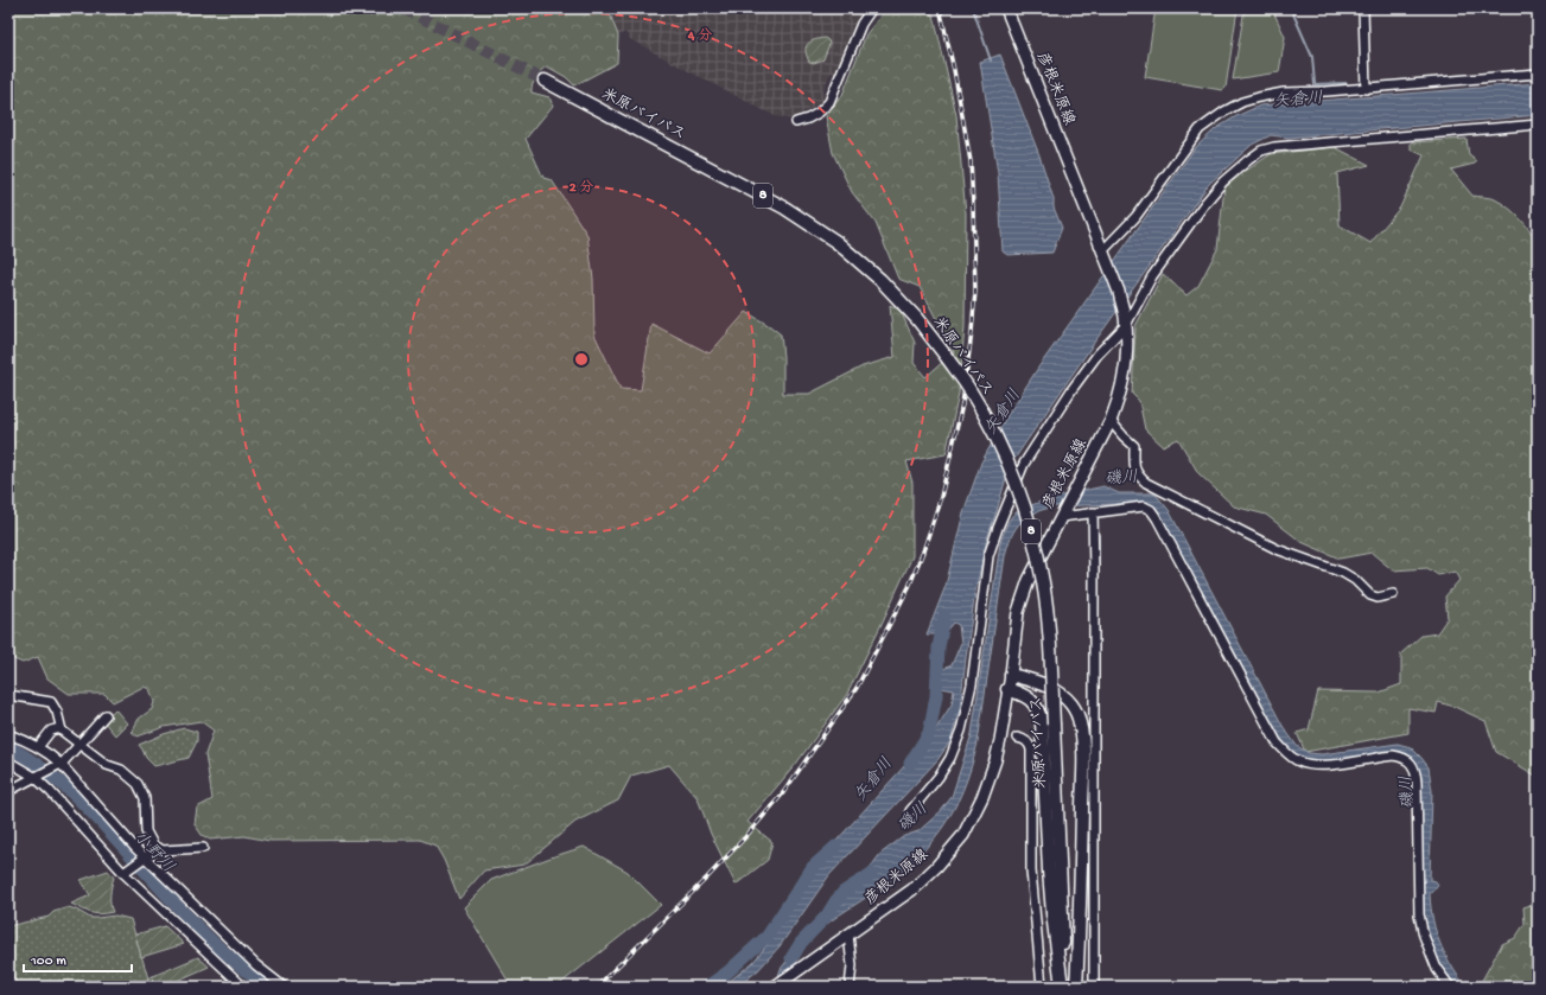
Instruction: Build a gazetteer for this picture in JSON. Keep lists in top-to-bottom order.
{
  "streets": {
    "highway": ["米原バイパス", "8"],
    "main road": ["彦根米原線"]
  },
  "crossings": [
    ["彦根米原線", "8"],
    ["米原バイパス", "8"]
  ],
  "water": ["矢倉川", "磯川", "小野川"],
  "scale_bar": "100 m",
  "rings": ["4 分", "2 分"]
}
